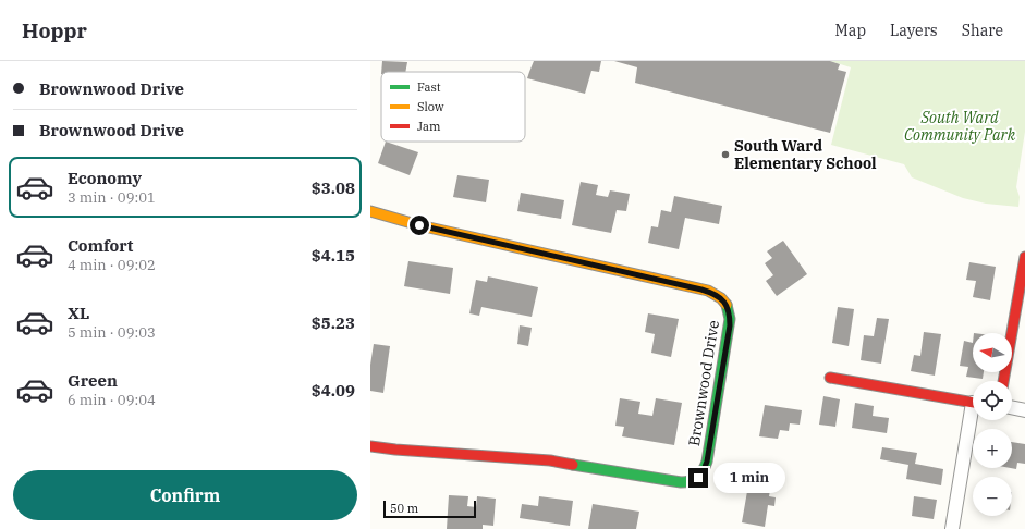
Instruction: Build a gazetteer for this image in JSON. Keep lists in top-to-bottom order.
{
  "streets": {
    "street": ["Brownwood Drive"]
  },
  "parks": ["South Ward Community Park"],
  "places": ["South Ward Elementary School"],
  "legend": ["Fast", "Slow", "Jam"],
  "scale_bar": "50 m",
  "north": "left",
  "page": {
    "header": "Hoppr",
    "nav": ["Map", "Layers", "Share"],
    "banner": ["Brownwood Drive", "Brownwood Drive"],
    "list": [
      {
        "name": "Economy",
        "note": "3 min · 09:01",
        "value": "$3.08"
      },
      {
        "name": "Comfort",
        "note": "4 min · 09:02",
        "value": "$4.15"
      },
      {
        "name": "XL",
        "note": "5 min · 09:03",
        "value": "$5.23"
      },
      {
        "name": "Green",
        "note": "6 min · 09:04",
        "value": "$4.09"
      }
    ],
    "map_buttons": ["+", "−"],
    "buttons": "Confirm",
    "bubble": "1 min",
    "scale": "50 m"
  }
}
